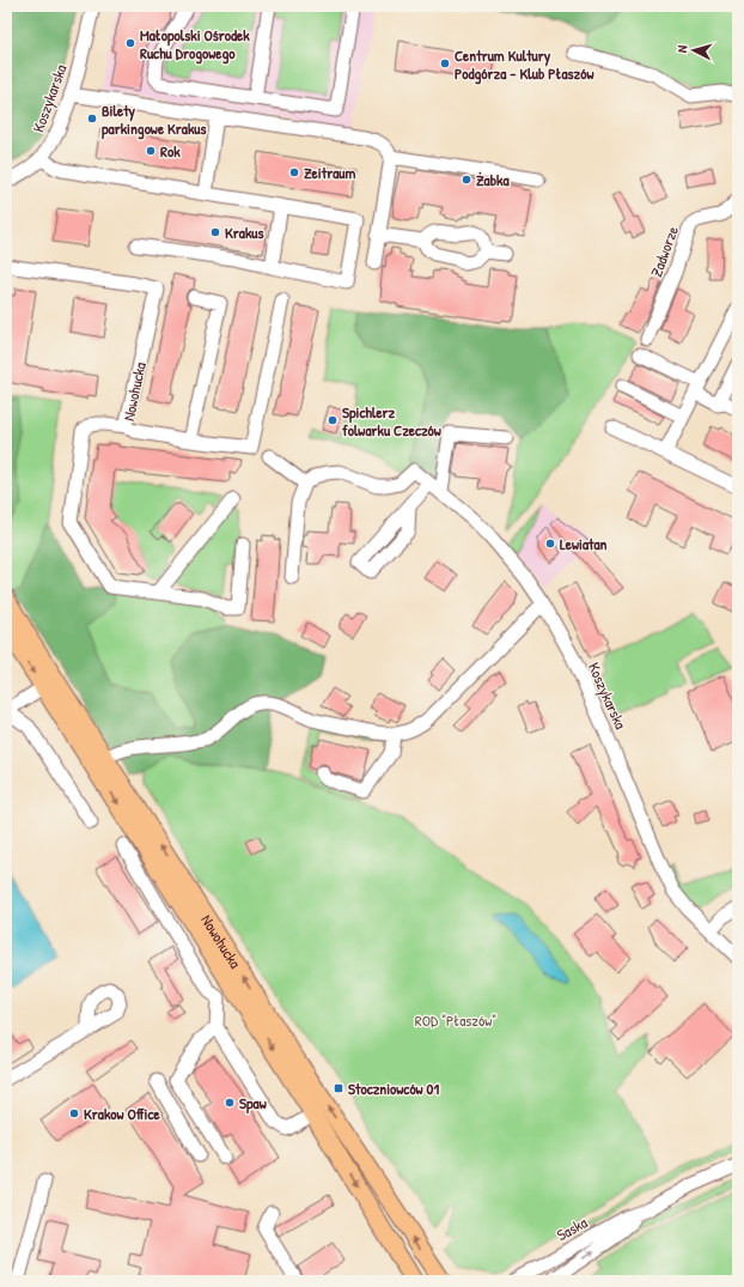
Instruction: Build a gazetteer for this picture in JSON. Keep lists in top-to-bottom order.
{
  "streets": {
    "main road": ["Nowohucka"],
    "street": ["Koszykarska", "Zadworze", "Saska"]
  },
  "parks": ["ROD \"Płaszów\""],
  "places": {
    "other": [
      "Małopolski Ośrodek Ruchu Drogowego",
      "Centrum Kultury Podgórza - Klub Płaszów",
      "Bilety parkingowe Krakus",
      "Rok",
      "Zeitraum",
      "Żabka",
      "Krakus",
      "Spichlerz folwarku Czeczów",
      "Lewiatan",
      "Spaw",
      "Krakow Office"
    ],
    "transit": ["Stoczniowców 01"]
  },
  "north": "left"
}
